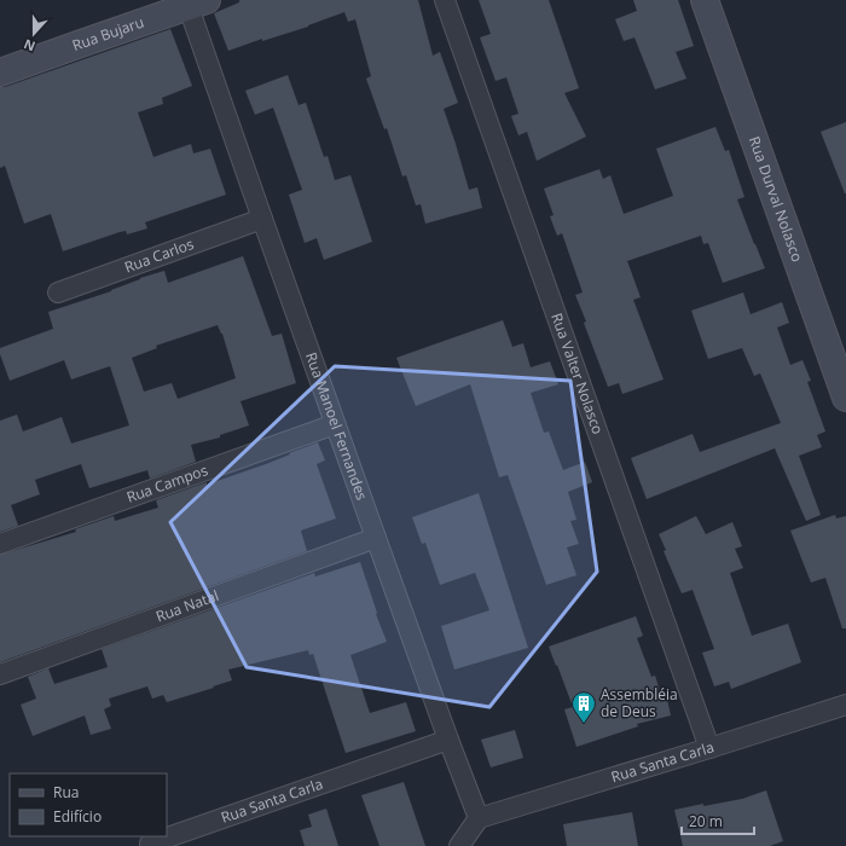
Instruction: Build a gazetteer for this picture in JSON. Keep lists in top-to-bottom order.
{
  "streets": {
    "street": [
      "Rua Bujaru",
      "Rua Durval Nolasco",
      "Rua Carlos",
      "Rua Valter Nolasco",
      "Rua Manoel Fernandes",
      "Rua Campos",
      "Rua Natal",
      "Rua Santa Carla"
    ]
  },
  "crossings": [
    ["Rua Bujaru", "Rua Manoel Fernandes"],
    ["Rua Carlos", "Rua Manoel Fernandes"],
    ["Rua Valter Nolasco", "Rua Santa Carla"],
    ["Rua Manoel Fernandes", "Rua Campos"],
    ["Rua Manoel Fernandes", "Rua Natal"],
    ["Rua Manoel Fernandes", "Rua Santa Carla"]
  ],
  "places": {
    "building": ["Assembléia de Deus"]
  },
  "legend": ["Rua", "Edifício"],
  "scale_bar": "20 m",
  "north": "bottom"
}
